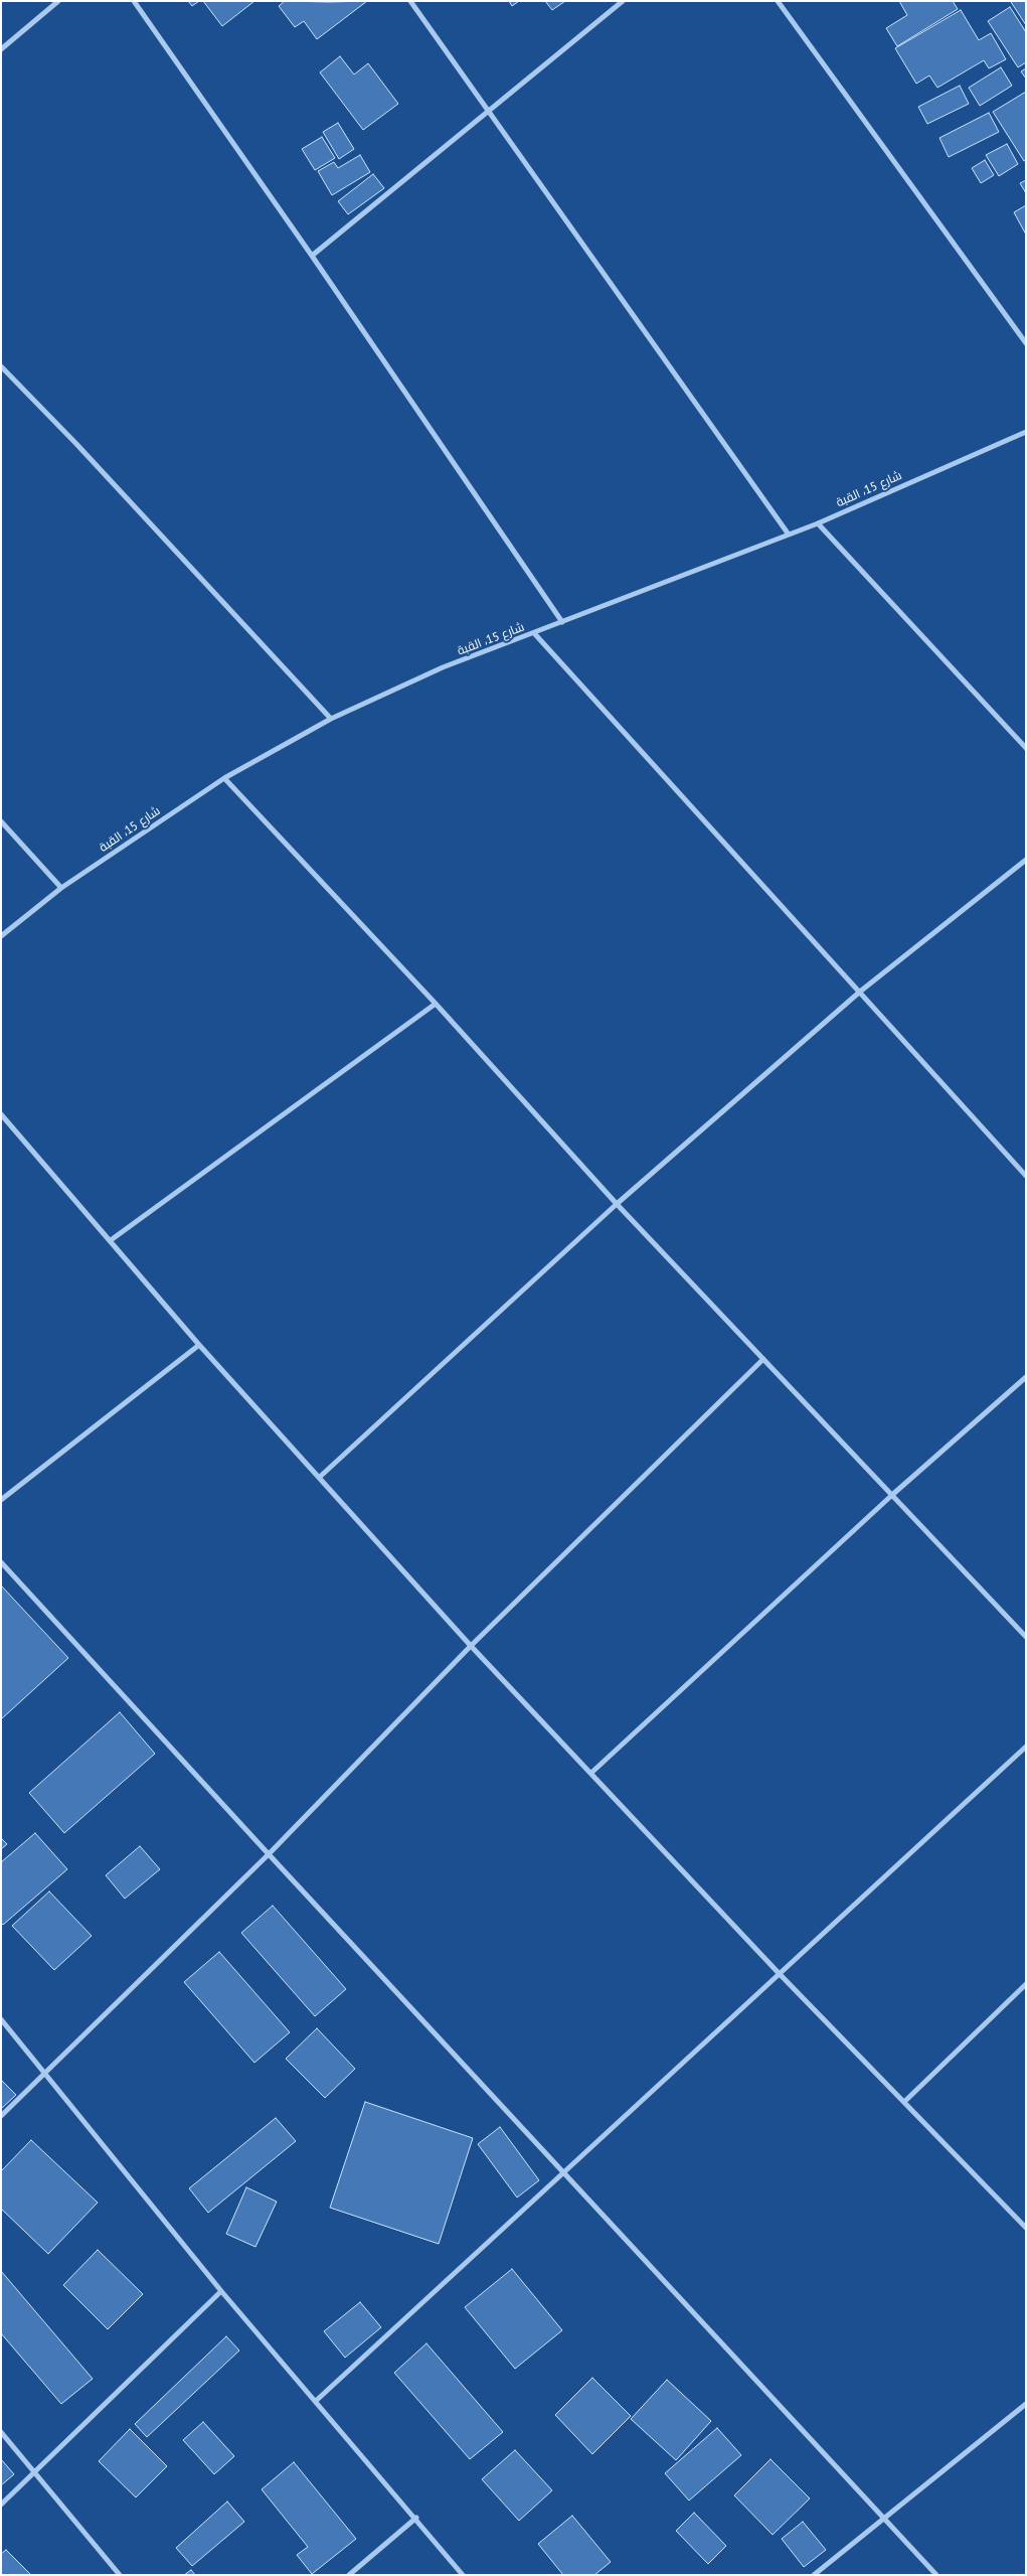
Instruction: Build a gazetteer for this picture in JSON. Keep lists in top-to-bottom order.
{
  "streets": {
    "street": ["شارع 15، القبة"]
  }
}
